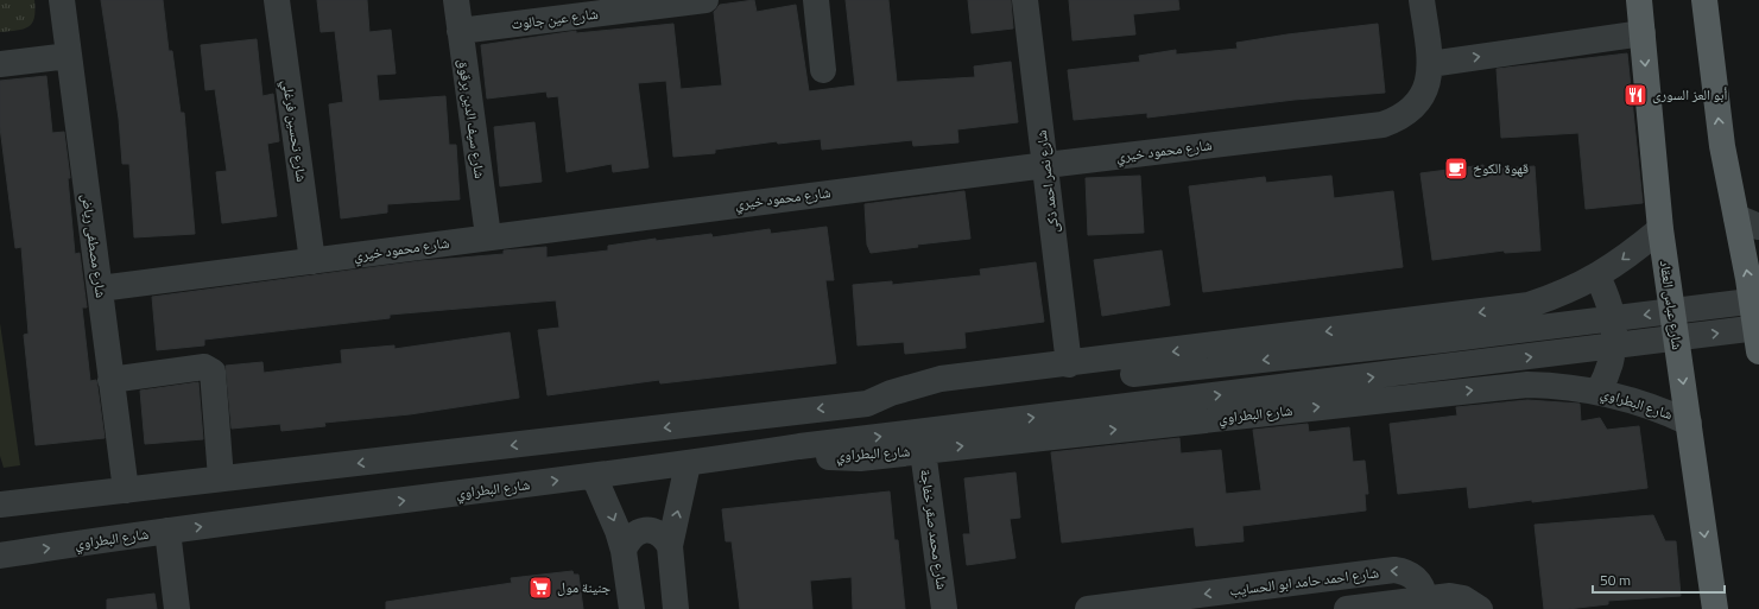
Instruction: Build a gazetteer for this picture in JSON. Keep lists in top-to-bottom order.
{
  "streets": {
    "main road": ["شارع عباس العقاد"],
    "street": [
      "شارع عين جالوت",
      "شارع سيف الدين برقوق",
      "شارع تحسين فرغلي",
      "شارع محمود خيري",
      "شارع نصر احمد ذكى",
      "شارع مصطفى رياض",
      "شارع البطراوي",
      "شارع محمد صقر خفاجة",
      "شارع احمد حامد ابو الحسايب"
    ]
  },
  "crossings": [
    ["شارع عين جالوت", "شارع سيف الدين برقوق"],
    ["شارع سيف الدين برقوق", "شارع محمود خيري"],
    ["شارع تحسين فرغلي", "شارع محمود خيري"],
    ["شارع محمود خيري", "شارع نصر احمد ذكى"],
    ["شارع محمود خيري", "شارع مصطفى رياض"],
    ["شارع عباس العقاد", "شارع البطراوي"],
    ["شارع البطراوي", "شارع محمد صقر خفاجة"]
  ],
  "places": {
    "restaurant": ["أبو العز السورى"],
    "cafe": ["قهوة الكوخ"],
    "supermarket": ["جنينة مول"]
  },
  "scale_bar": "50 m"
}
